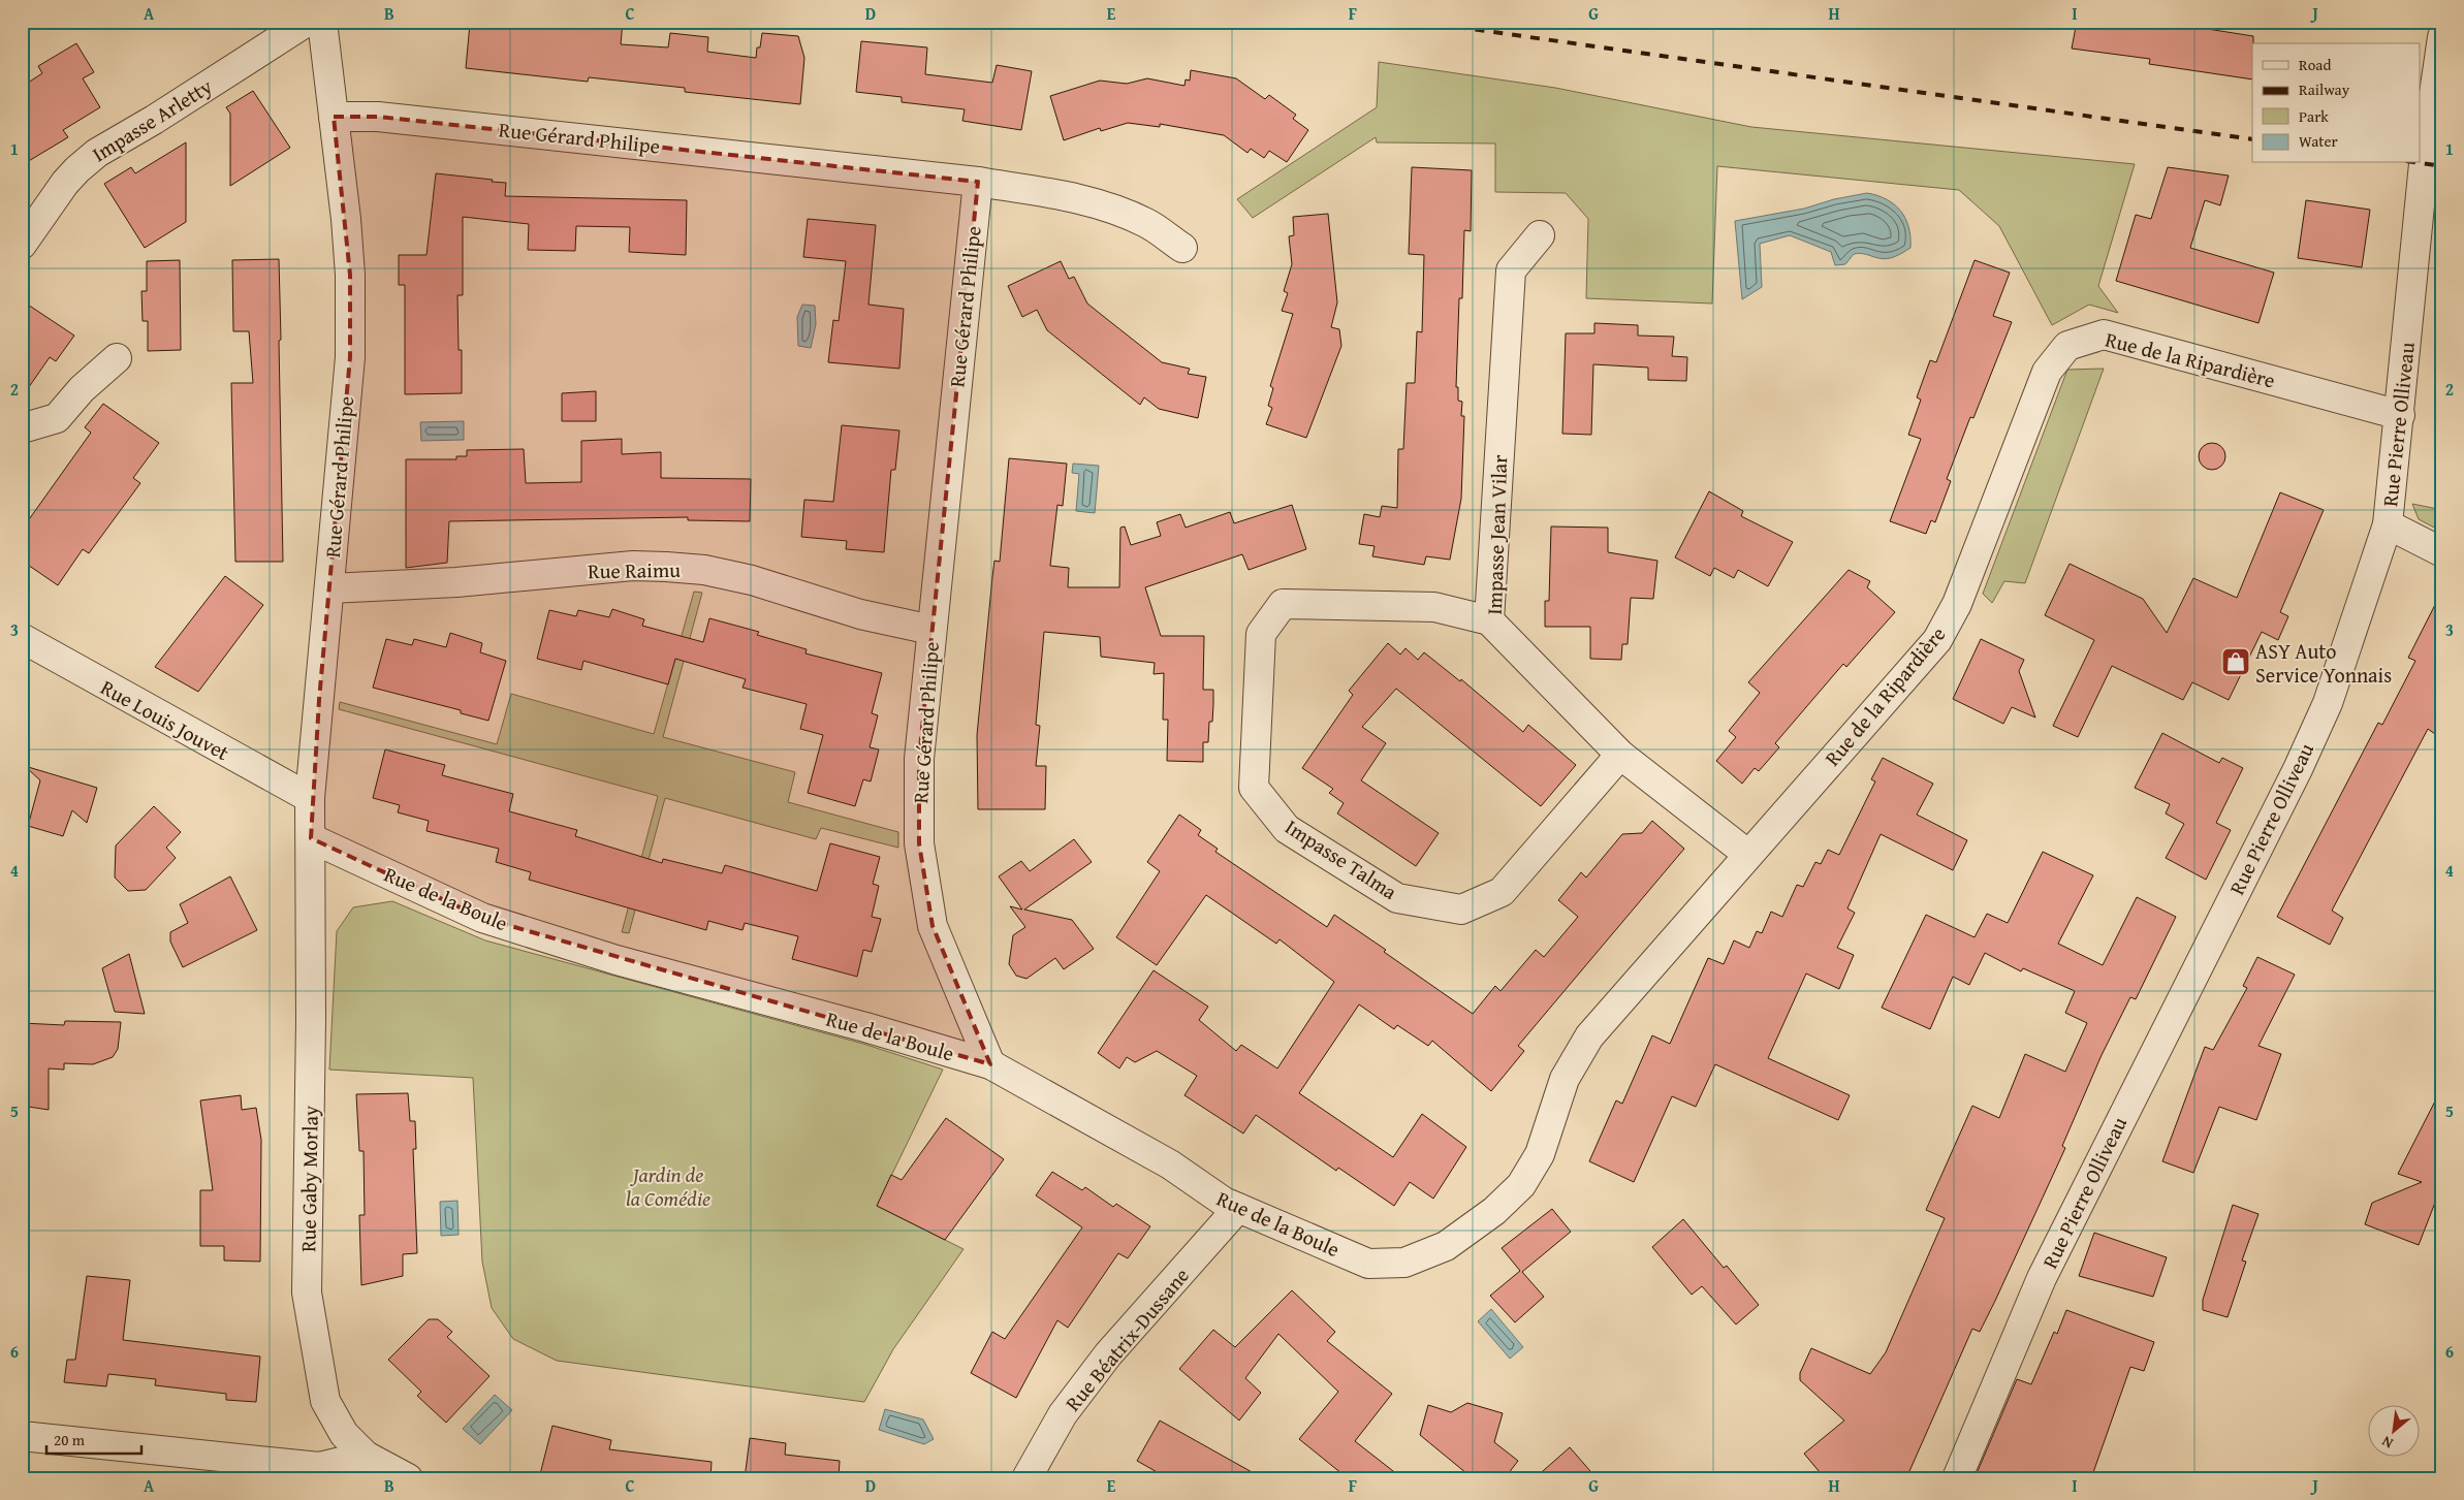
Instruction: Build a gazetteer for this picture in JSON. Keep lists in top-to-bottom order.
{
  "streets": {
    "street": [
      "Impasse Arletty",
      "Rue Gérard Philipe",
      "Rue de la Ripardière",
      "Rue Pierre Olliveau",
      "Impasse Jean Vilar",
      "Rue Raimu",
      "Rue Louis Jouvet",
      "Impasse Talma",
      "Rue de la Boule",
      "Rue Gaby Morlay",
      "Rue Béatrix-Dussane"
    ]
  },
  "crossings": [
    ["Rue Gérard Philipe", "Rue Raimu"],
    ["Rue Gérard Philipe", "Rue Louis Jouvet"],
    ["Rue Gérard Philipe", "Rue de la Boule"],
    ["Rue Gérard Philipe", "Rue Gaby Morlay"],
    ["Rue de la Ripardière", "Rue Pierre Olliveau"],
    ["Rue de la Ripardière", "Impasse Jean Vilar"],
    ["Rue de la Ripardière", "Rue de la Boule"],
    ["Impasse Jean Vilar", "Impasse Talma"],
    ["Rue de la Boule", "Rue Gaby Morlay"],
    ["Rue de la Boule", "Rue Béatrix-Dussane"]
  ],
  "parks": ["Jardin de la Comédie"],
  "places": {
    "shop": ["ASY Auto Service Yonnais"]
  },
  "legend": [
    "Road",
    "Railway",
    "Park",
    "Water"
  ],
  "scale_bar": "20 m",
  "north": "bottom left",
  "grid": {
    "columns": [
      "A",
      "B",
      "C",
      "D",
      "E",
      "F",
      "G",
      "H",
      "I",
      "J"
    ],
    "rows": [
      "1",
      "2",
      "3",
      "4",
      "5",
      "6"
    ]
  }
}
